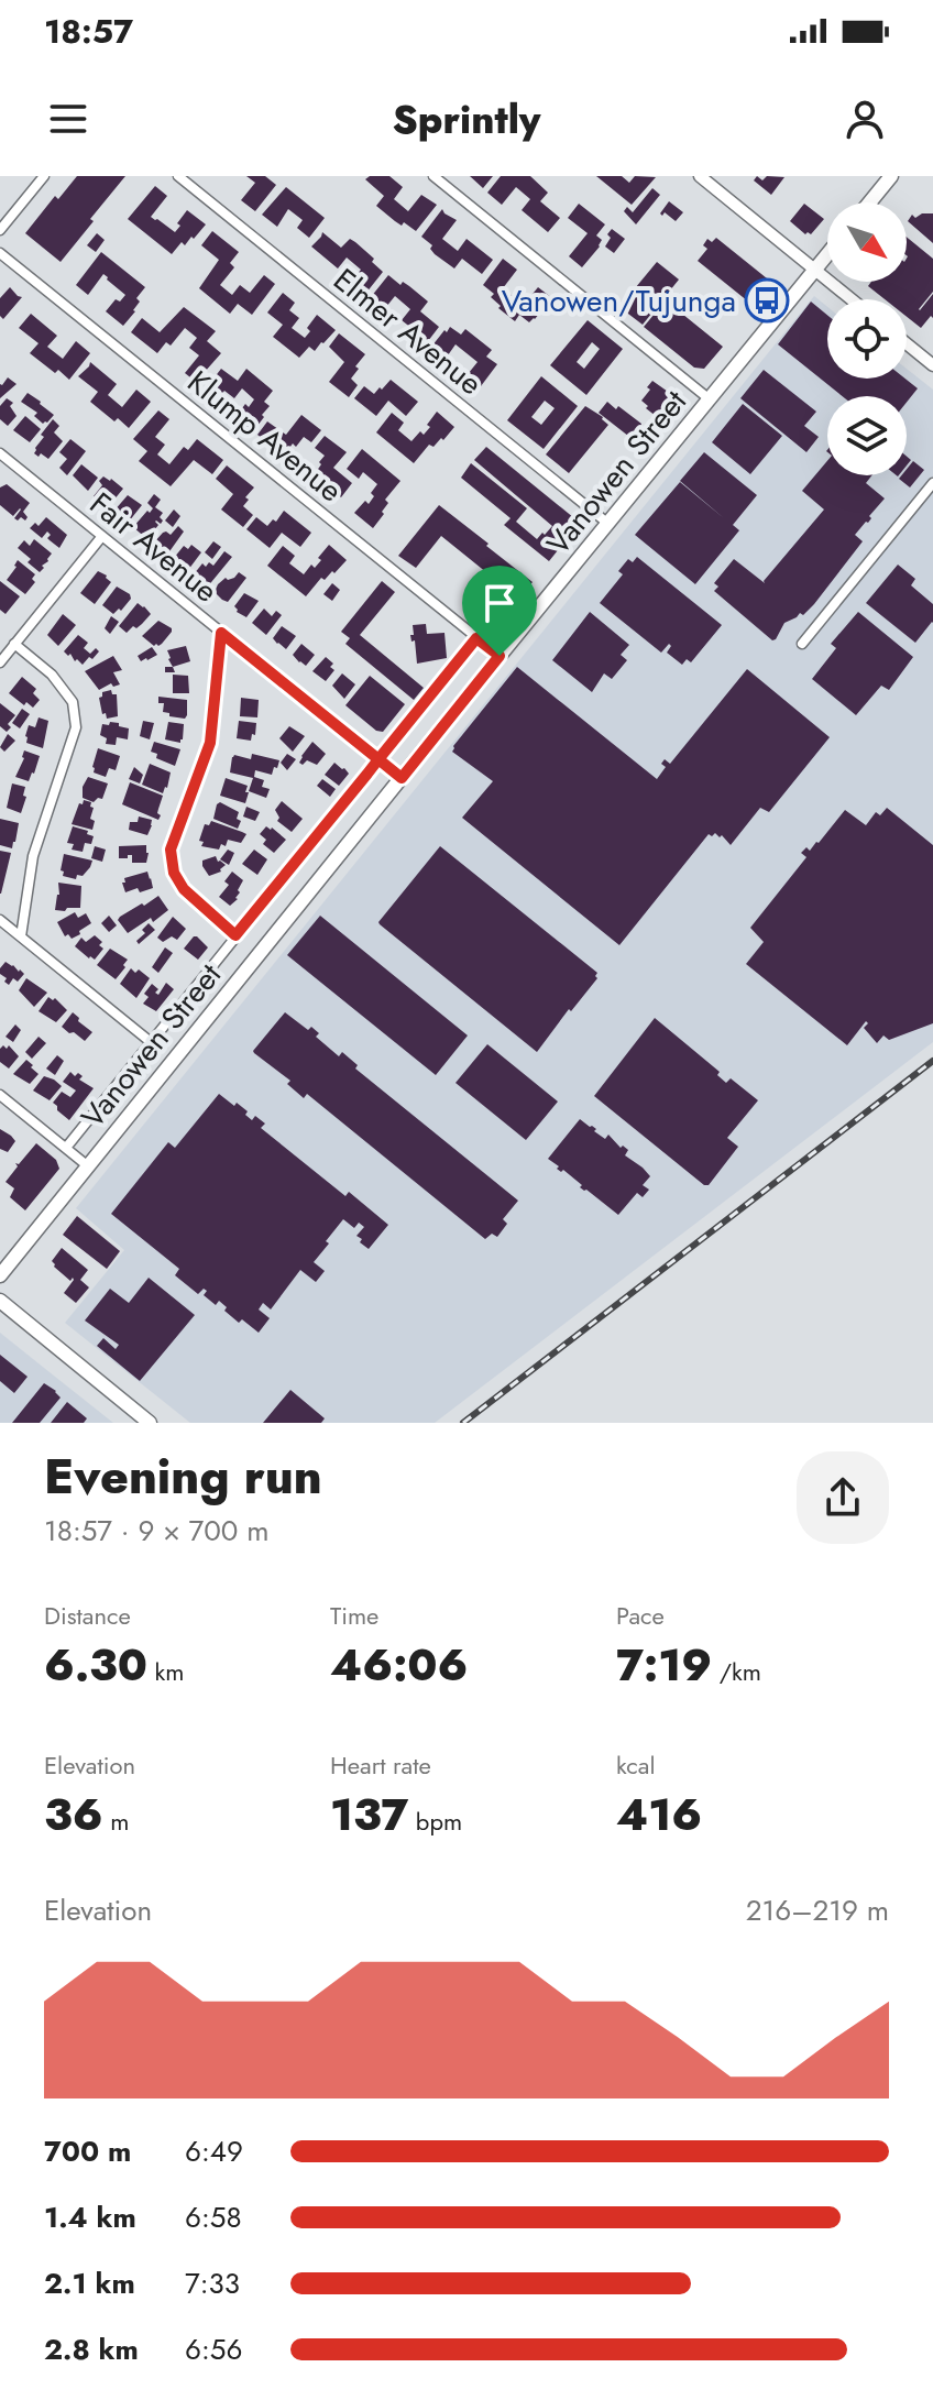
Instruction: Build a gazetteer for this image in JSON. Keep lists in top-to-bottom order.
{
  "streets": {
    "main road": ["Vanowen Street"],
    "street": ["Elmer Avenue", "Klump Avenue", "Fair Avenue"]
  },
  "crossings": [
    ["Elmer Avenue", "Vanowen Street"],
    ["Klump Avenue", "Vanowen Street"],
    ["Vanowen Street", "Fair Avenue"]
  ],
  "places": {
    "bus stop": ["Vanowen/Tujunga"]
  },
  "north": "bottom right",
  "page": {
    "status": "18:57",
    "header": "Sprintly",
    "heading": ["Evening run", "18:57 · 9 × 700 m"],
    "stats": [
      ["Distance", "6.30 km"],
      ["Time", "46:06"],
      ["Pace", "7:19 /km"],
      ["Elevation", "36 m"],
      ["Heart rate", "137 bpm"],
      ["kcal", "416"]
    ],
    "chart": ["Elevation", "216–219 m"],
    "list": [
      {
        "name": "700 m",
        "note": "6:49"
      },
      {
        "name": "1.4 km",
        "note": "6:58"
      },
      {
        "name": "2.1 km",
        "note": "7:33"
      },
      {
        "name": "2.8 km",
        "note": "6:56"
      }
    ]
  }
}
